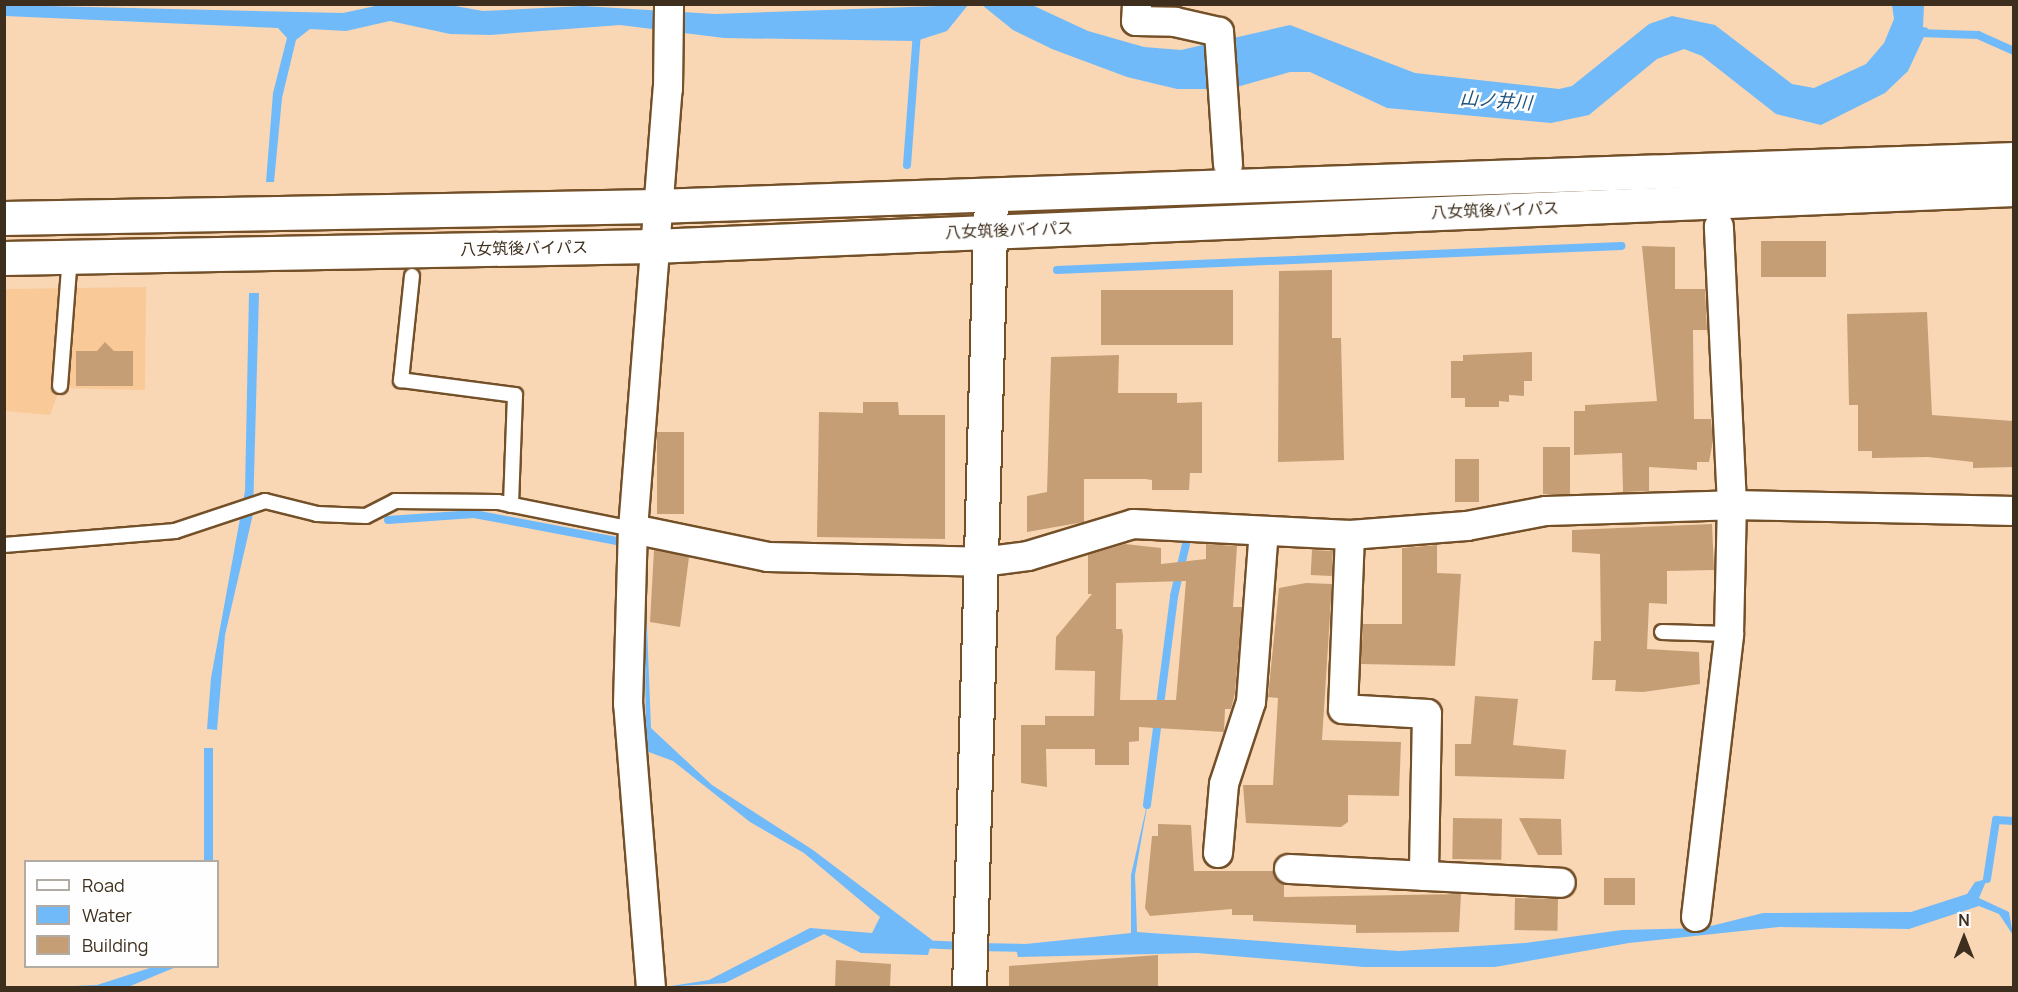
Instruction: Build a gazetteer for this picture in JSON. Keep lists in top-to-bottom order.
{
  "streets": {
    "main road": ["八女筑後バイパス"]
  },
  "water": ["山ノ井川"],
  "legend": ["Road", "Water", "Building"],
  "north": "top"
}
